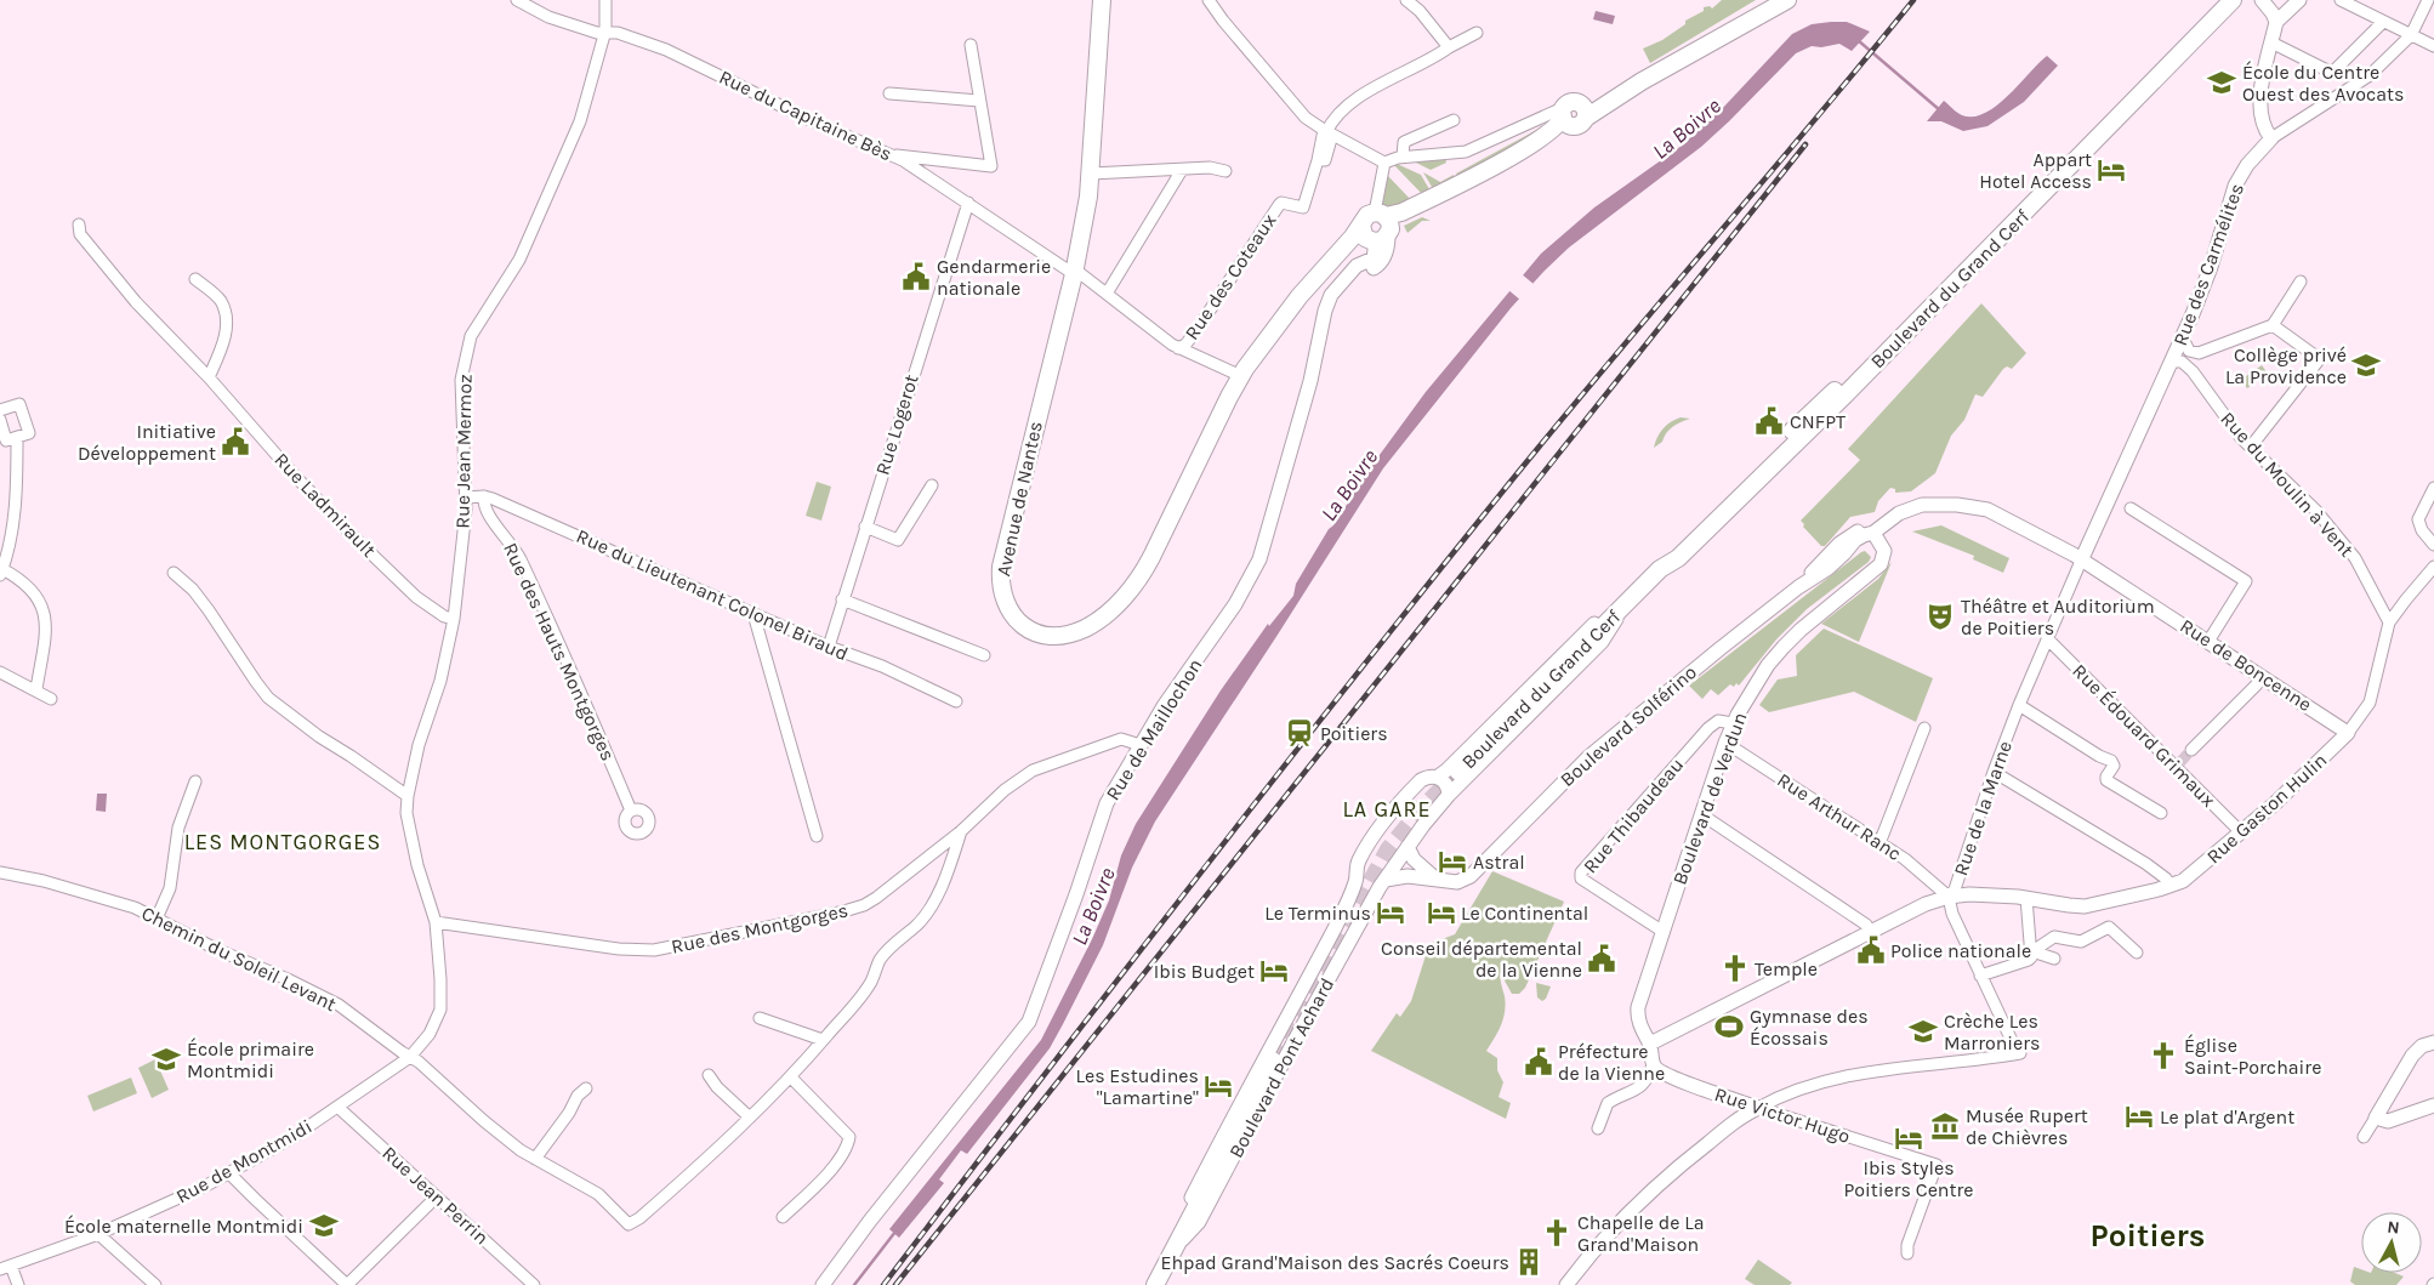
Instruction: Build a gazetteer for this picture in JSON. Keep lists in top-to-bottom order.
{
  "streets": {
    "main road": ["Boulevard du Grand Cerf", "Avenue de Nantes", "Boulevard Pont Achard"],
    "street": [
      "Rue du Capitaine Bès",
      "Rue des Carmélites",
      "Rue des Coteaux",
      "Rue Logerot",
      "Rue Jean Mermoz",
      "Rue du Moulin à Vent",
      "Rue Ladmirault",
      "Rue du Lieutenant Colonel Biraud",
      "Rue des Hauts Montgorges",
      "Rue de Boncenne",
      "Boulevard Solférino",
      "Rue de Maillochon",
      "Rue Édouard Grimaux",
      "Boulevard de Verdun",
      "Rue de la Marne",
      "Rue Gaston Hulin",
      "Rue Thibaudeau",
      "Rue Arthur Ranc",
      "Rue des Montgorges",
      "Chemin du Soleil Levant",
      "Rue Victor Hugo",
      "Rue de Montmidi",
      "Rue Jean Perrin"
    ]
  },
  "crossings": [
    ["Rue du Capitaine Bès", "Rue des Coteaux"],
    ["Rue du Capitaine Bès", "Rue Logerot"],
    ["Rue du Capitaine Bès", "Rue Jean Mermoz"],
    ["Rue du Capitaine Bès", "Avenue de Nantes"],
    ["Rue des Carmélites", "Rue du Moulin à Vent"],
    ["Rue des Carmélites", "Rue de Boncenne"],
    ["Rue des Carmélites", "Boulevard Solférino"],
    ["Rue des Carmélites", "Rue de la Marne"],
    ["Boulevard du Grand Cerf", "Boulevard Pont Achard"],
    ["Rue Logerot", "Rue du Lieutenant Colonel Biraud"],
    ["Rue Jean Mermoz", "Rue Ladmirault"],
    ["Rue Jean Mermoz", "Rue du Lieutenant Colonel Biraud"],
    ["Rue Jean Mermoz", "Rue des Montgorges"],
    ["Rue Jean Mermoz", "Rue de Montmidi"],
    ["Avenue de Nantes", "Rue de Maillochon"],
    ["Rue du Lieutenant Colonel Biraud", "Rue des Hauts Montgorges"],
    ["Rue de Boncenne", "Boulevard Solférino"],
    ["Rue de Boncenne", "Rue de la Marne"],
    ["Rue de Boncenne", "Rue Gaston Hulin"],
    ["Boulevard Solférino", "Boulevard de Verdun"],
    ["Boulevard Solférino", "Rue de la Marne"],
    ["Boulevard Solférino", "Boulevard Pont Achard"],
    ["Rue de Maillochon", "Rue des Montgorges"],
    ["Rue Édouard Grimaux", "Rue de la Marne"],
    ["Rue Édouard Grimaux", "Rue Gaston Hulin"],
    ["Boulevard de Verdun", "Rue Thibaudeau"],
    ["Boulevard de Verdun", "Rue Arthur Ranc"],
    ["Rue de la Marne", "Rue Arthur Ranc"],
    ["Rue de la Marne", "Rue Victor Hugo"],
    ["Rue des Montgorges", "Rue de Montmidi"],
    ["Chemin du Soleil Levant", "Rue de Montmidi"],
    ["Rue de Montmidi", "Rue Jean Perrin"]
  ],
  "districts": ["LA GARE", "LES MONTGORGES", "Poitiers"],
  "water": ["La Boivre"],
  "places": {
    "school or university": [
      "École du Centre Ouest des Avocats",
      "Collège privé La Providence",
      "Crèche Les Marroniers",
      "École primaire Montmidi",
      "École maternelle Montmidi"
    ],
    "hotel": [
      "Appart Hotel Access",
      "Astral",
      "Le Terminus",
      "Le Continental",
      "Ibis Budget",
      "Les Estudines \"Lamartine\"",
      "Le plat d'Argent",
      "Ibis Styles Poitiers Centre"
    ],
    "public building": [
      "Gendarmerie nationale",
      "CNFPT",
      "Initiative Développement",
      "Police nationale",
      "Conseil départemental de la Vienne",
      "Préfecture de la Vienne"
    ],
    "theatre": ["Théâtre et Auditorium de Poitiers"],
    "station": ["Poitiers"],
    "church": ["Temple", "Église Saint-Porchaire", "Chapelle de La Grand'Maison"],
    "sports": ["Gymnase des Écossais"],
    "museum": ["Musée Rupert de Chièvres"],
    "building": ["Ehpad Grand'Maison des Sacrés Coeurs"]
  },
  "north": "top"
}
